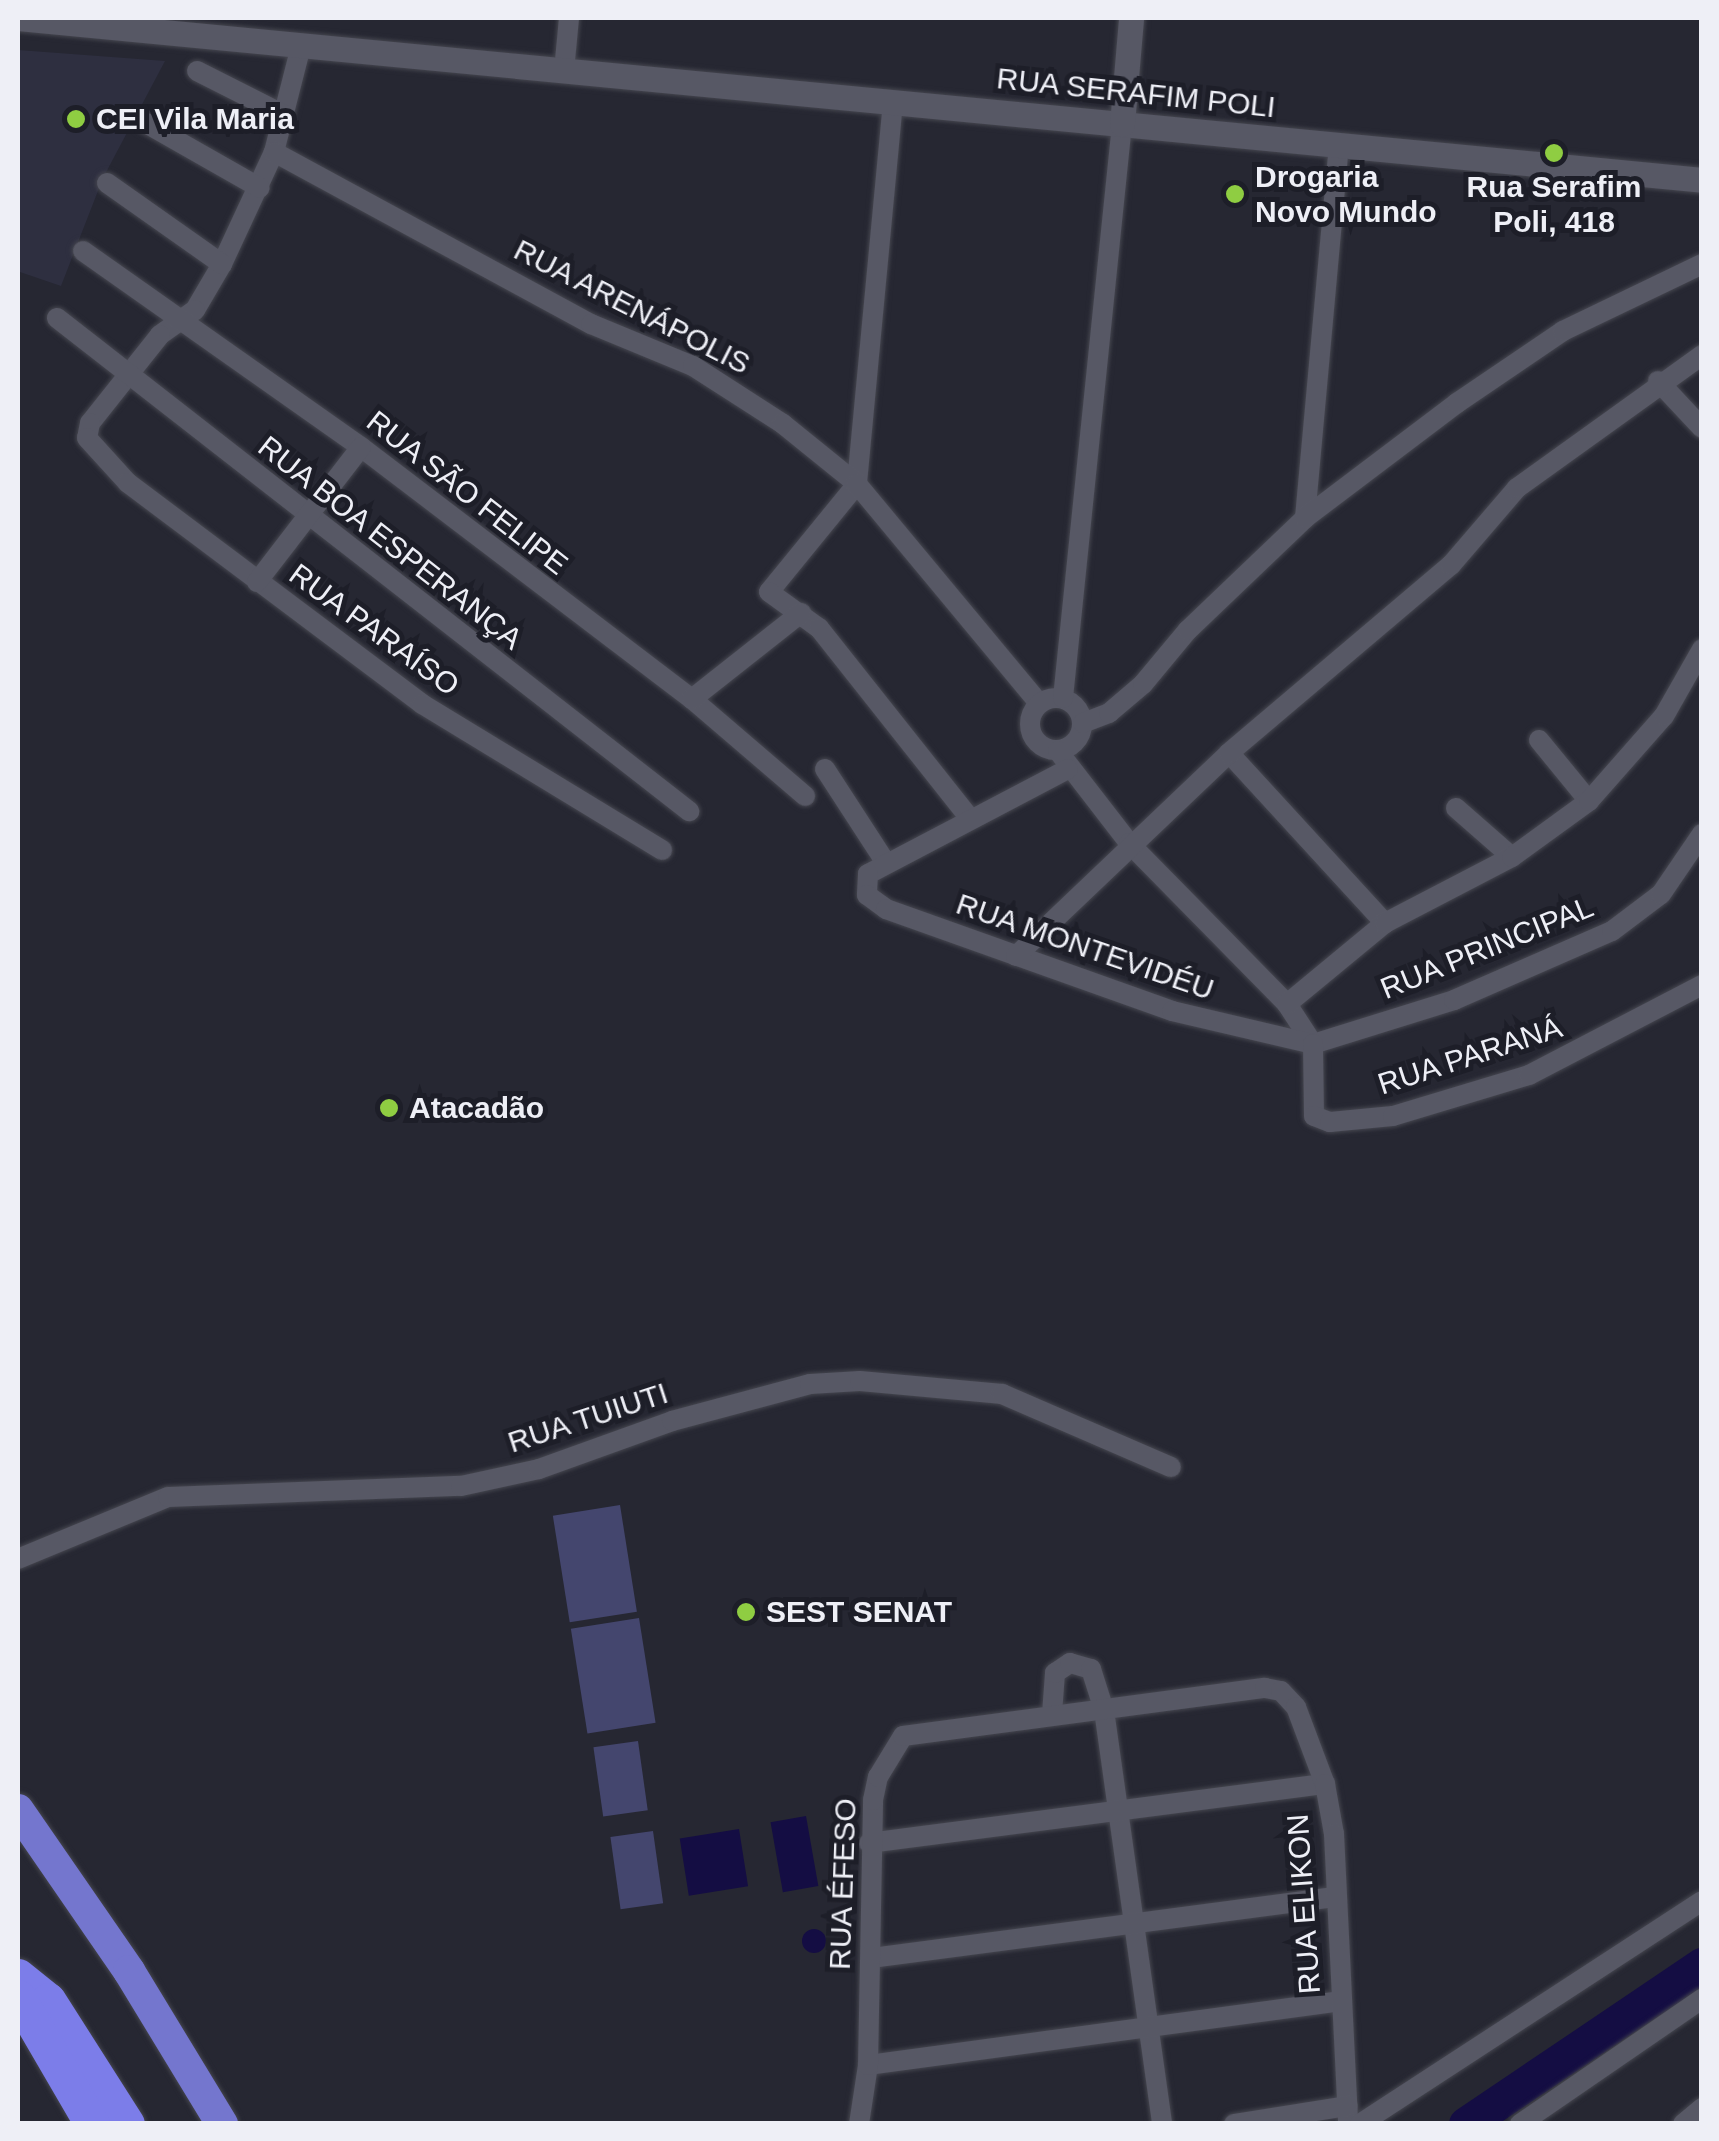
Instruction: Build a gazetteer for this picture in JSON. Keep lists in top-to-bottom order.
{
  "streets": {
    "street": [
      "RUA SERAFIM POLI",
      "RUA ARENÁPOLIS",
      "RUA SÃO FELIPE",
      "RUA BOA ESPERANÇA",
      "RUA PARAÍSO",
      "RUA MONTEVIDÉU",
      "RUA PRINCIPAL",
      "RUA PARANÁ",
      "RUA TUIUTI",
      "RUA ÉFESO",
      "RUA ELIKON"
    ]
  },
  "crossings": [
    ["RUA BOA ESPERANÇA", "RUA PARAÍSO"],
    ["RUA MONTEVIDÉU", "RUA PRINCIPAL"],
    ["RUA MONTEVIDÉU", "RUA PARANÁ"],
    ["RUA PRINCIPAL", "RUA PARANÁ"],
    ["RUA ÉFESO", "RUA ELIKON"]
  ],
  "places": [
    "CEI Vila Maria",
    "Rua Serafim Poli, 418",
    "Drogaria Novo Mundo",
    "Atacadão",
    "SEST SENAT"
  ]
}
